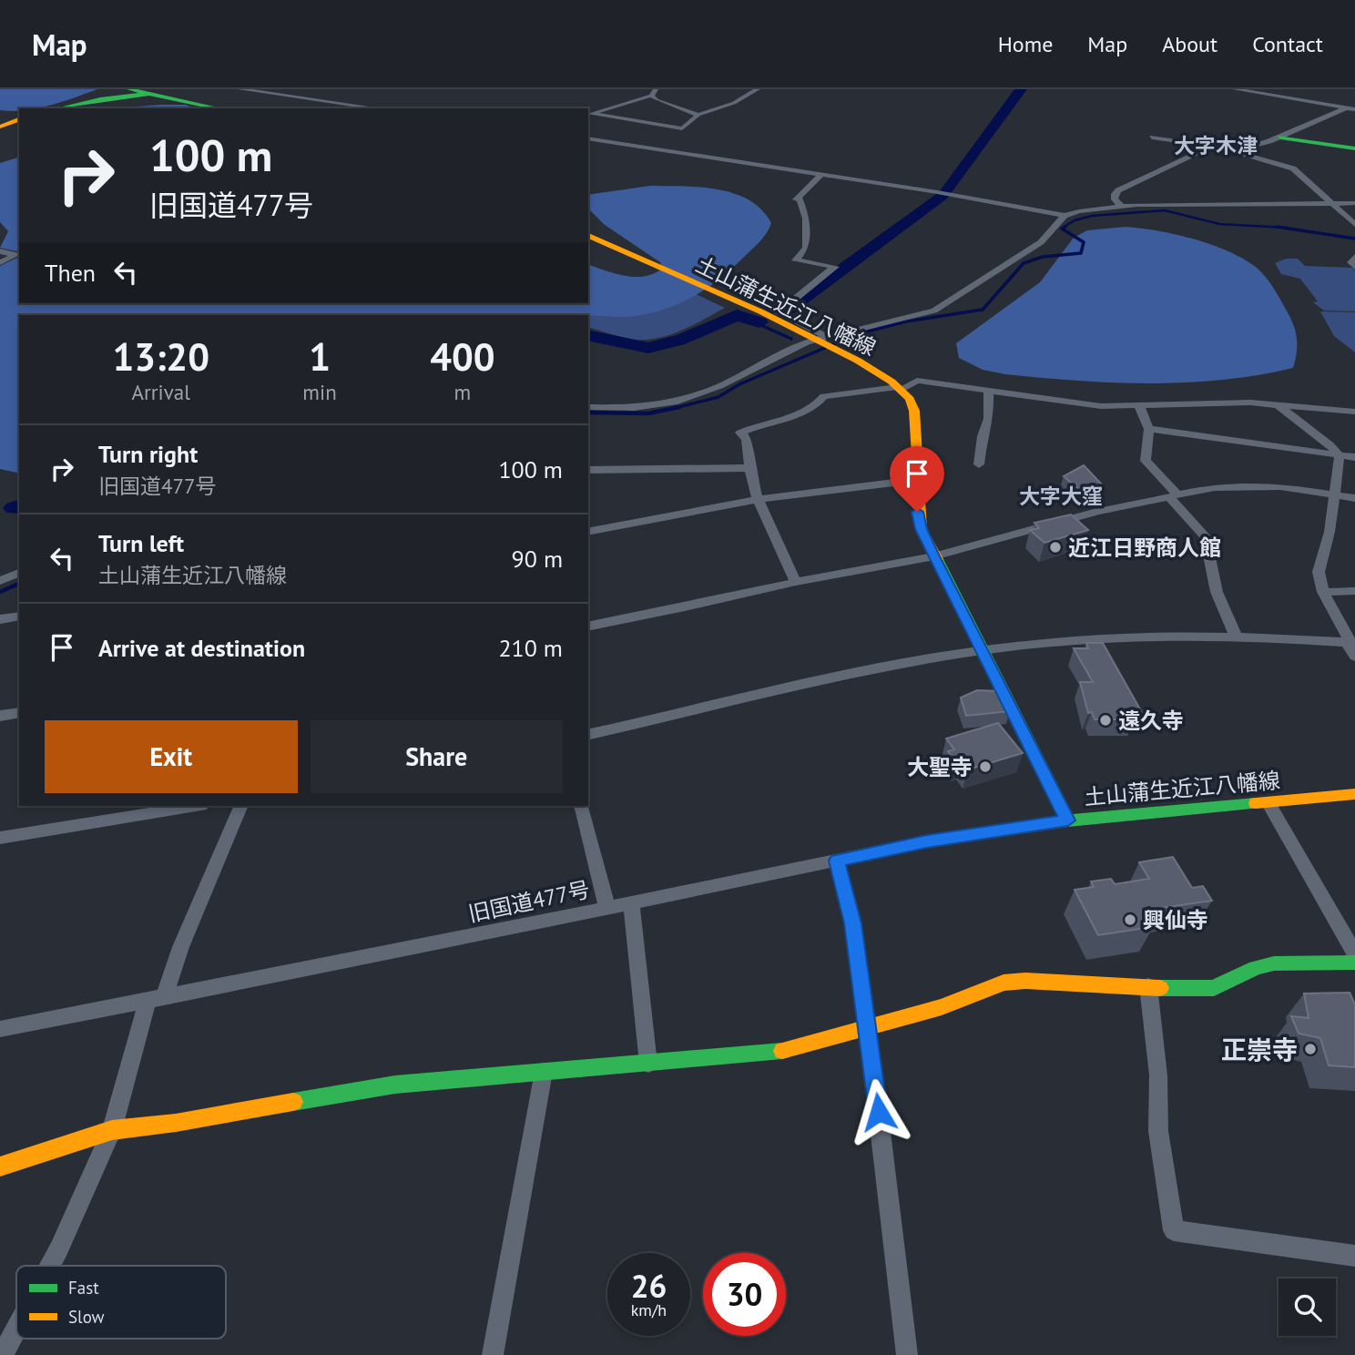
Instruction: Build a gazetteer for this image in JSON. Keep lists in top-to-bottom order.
{
  "streets": {
    "main road": ["土山蒲生近江八幡線"],
    "street": ["旧国道477号"]
  },
  "crossings": [
    ["土山蒲生近江八幡線", "旧国道477号"]
  ],
  "districts": ["大字木津", "大字大窪"],
  "places": [
    "近江日野商人館",
    "遠久寺",
    "大聖寺",
    "興仙寺",
    "正崇寺"
  ],
  "legend": ["Fast", "Slow"],
  "page": {
    "header": "Map",
    "nav": [
      "Home",
      "Map",
      "About",
      "Contact"
    ],
    "turn": ["100 m", "旧国道477号"],
    "then": "Then",
    "eta": [
      "13:20",
      "Arrival",
      "1",
      "min",
      "400",
      "m"
    ],
    "list": [
      {
        "name": "Turn right",
        "note": "旧国道477号",
        "value": "100 m"
      },
      {
        "name": "Turn left",
        "note": "土山蒲生近江八幡線",
        "value": "90 m"
      },
      {
        "name": "Arrive at destination",
        "value": "210 m"
      }
    ],
    "buttons": ["Exit", "Share"],
    "speed": "26 km/h",
    "limit": "30"
  }
}
